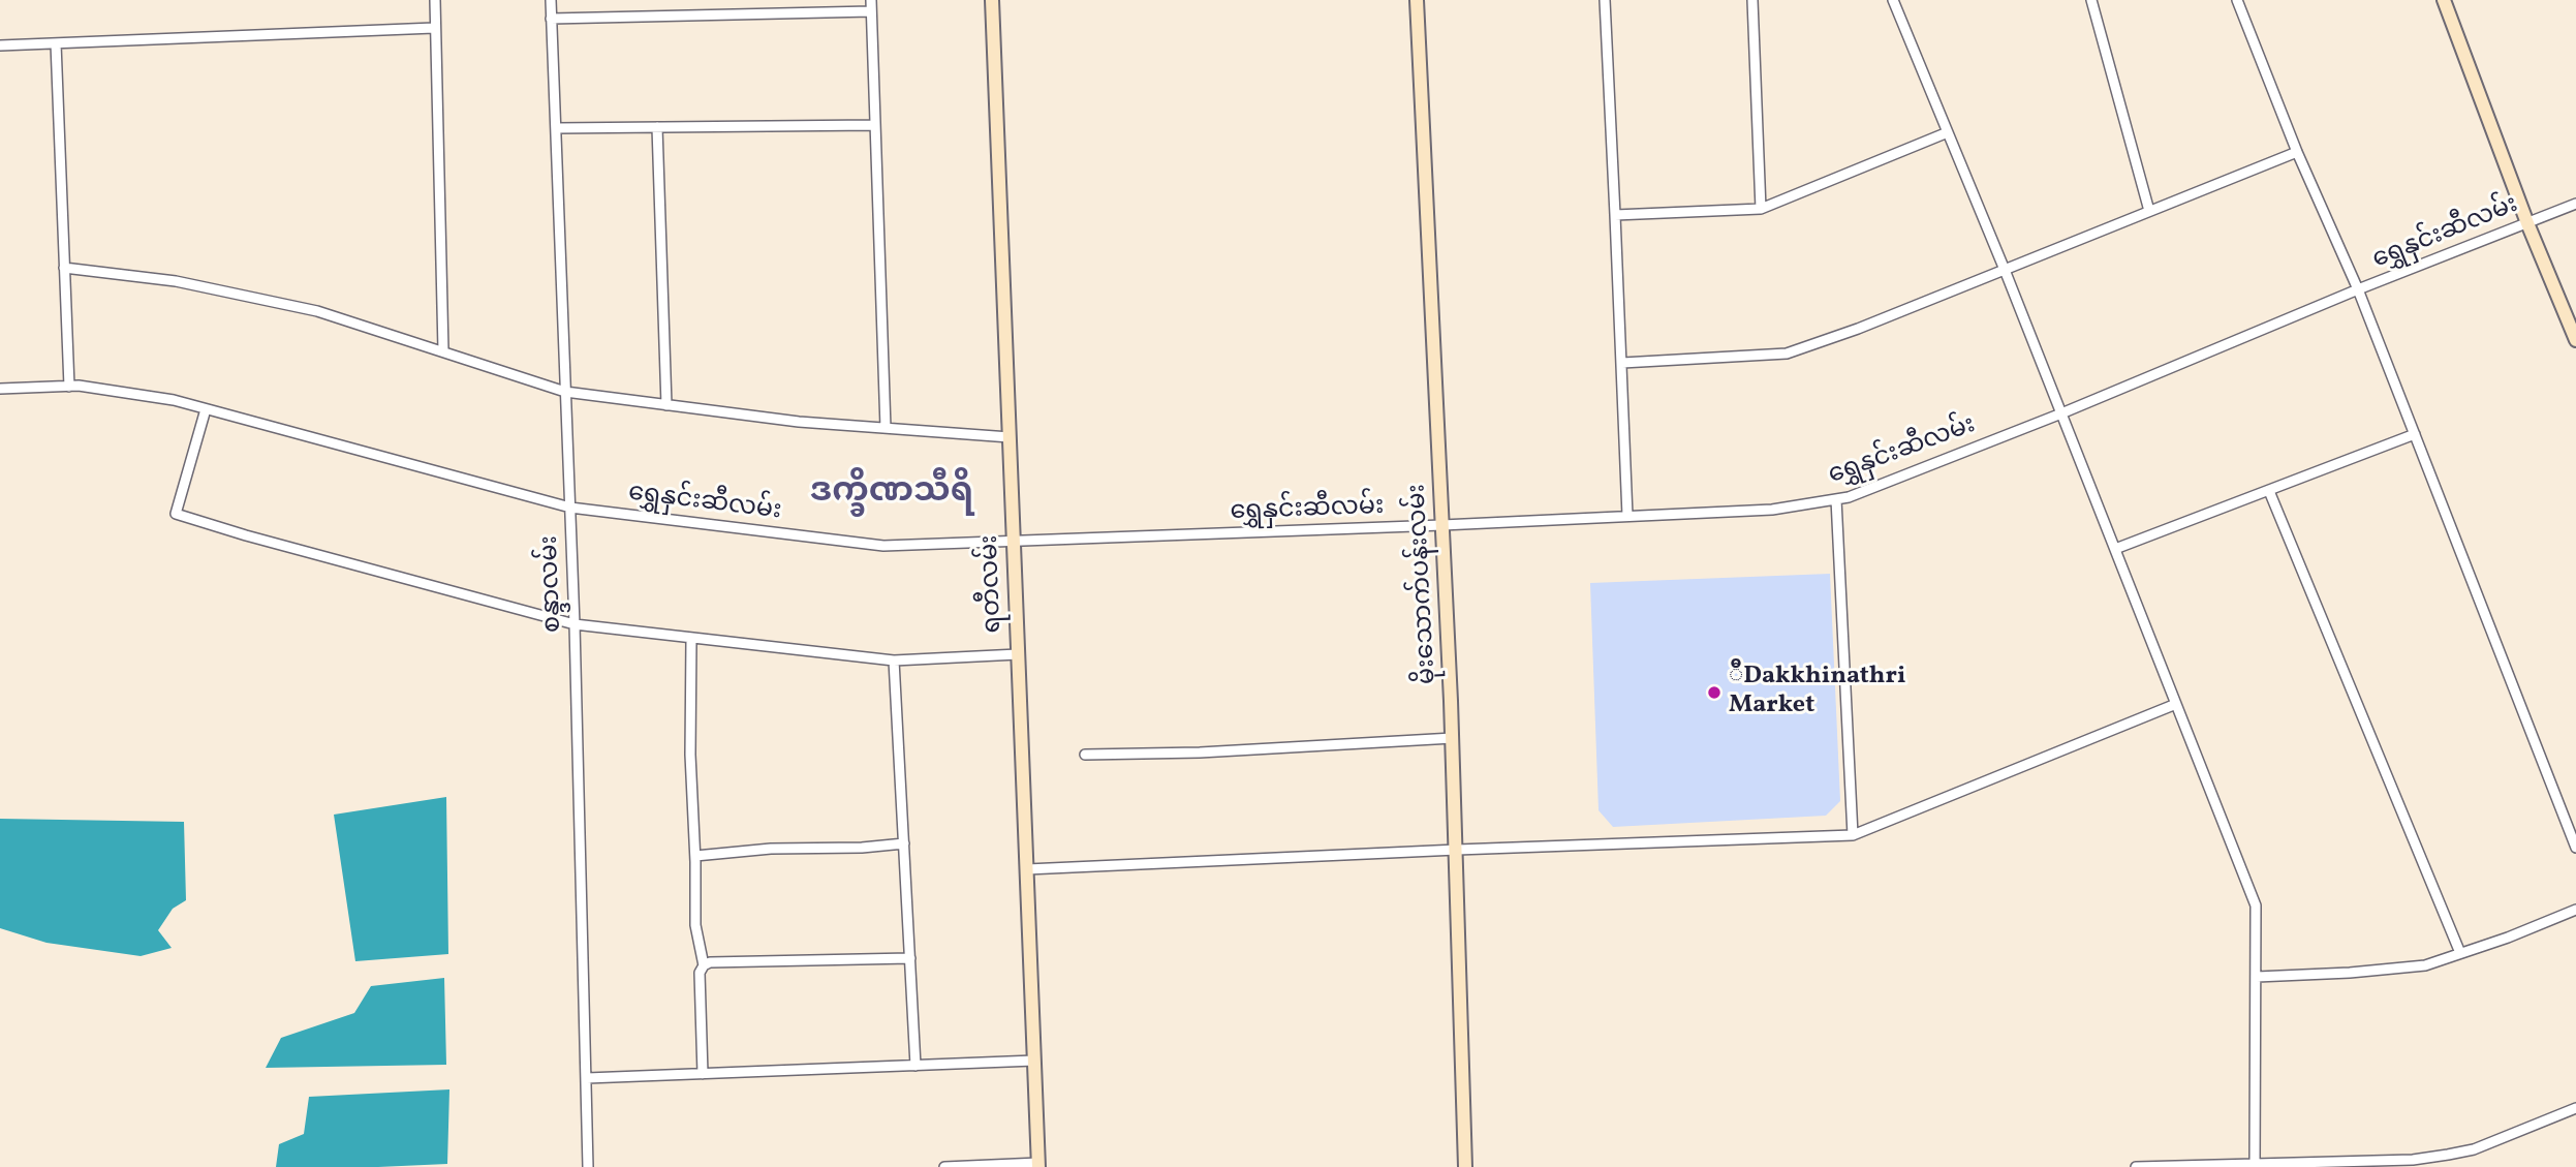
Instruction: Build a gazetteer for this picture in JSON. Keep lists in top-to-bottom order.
{
  "streets": {
    "street": [
      "ရွှေနှင်းဆီလမ်း",
      "စန္ဒာလမ်း",
      "ရတီလမ်း",
      "မိုးသောက်ပန်းလမ်း"
    ]
  },
  "crossings": [
    ["ရွှေနှင်းဆီလမ်း", "စန္ဒာလမ်း"],
    ["ရွှေနှင်းဆီလမ်း", "ရတီလမ်း"],
    ["ရွှေနှင်းဆီလမ်း", "မိုးသောက်ပန်းလမ်း"]
  ],
  "districts": ["ဒက္ခိဏသီရိ"],
  "places": ["ီDakkhinathri Market"]
}
